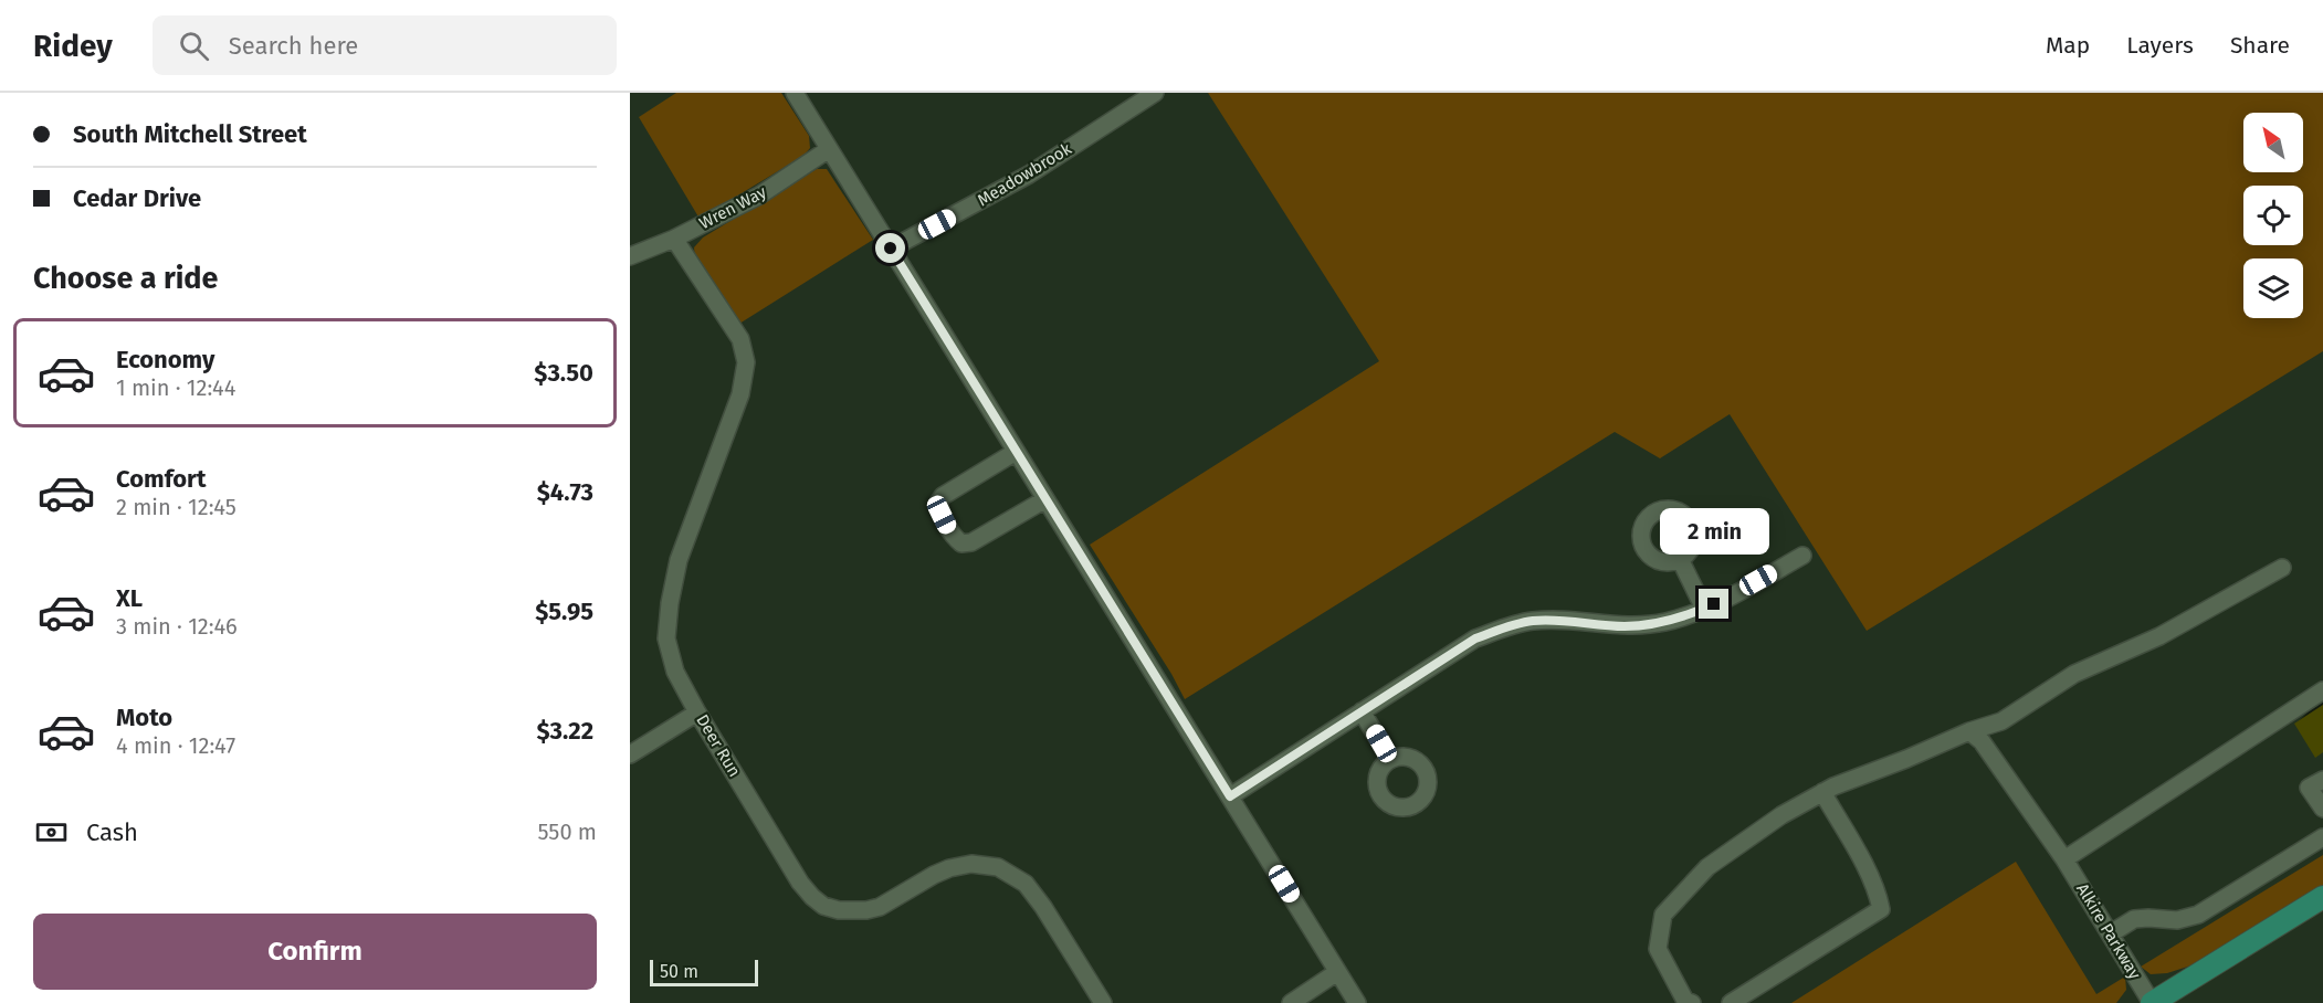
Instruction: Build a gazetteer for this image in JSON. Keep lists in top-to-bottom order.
{
  "streets": {
    "street": [
      "Meadowbrook",
      "Wren Way",
      "Deer Run",
      "Alkire Parkway"
    ]
  },
  "crossings": [
    ["Wren Way", "Deer Run"]
  ],
  "scale_bar": "50 m",
  "north": "top left",
  "page": {
    "header": "Ridey",
    "search": "Search here",
    "nav": ["Map", "Layers", "Share"],
    "banner": ["South Mitchell Street", "Cedar Drive"],
    "heading": "Choose a ride",
    "list": [
      {
        "name": "Economy",
        "note": "1 min · 12:44",
        "value": "$3.50"
      },
      {
        "name": "Comfort",
        "note": "2 min · 12:45",
        "value": "$4.73"
      },
      {
        "name": "XL",
        "note": "3 min · 12:46",
        "value": "$5.95"
      },
      {
        "name": "Moto",
        "note": "4 min · 12:47",
        "value": "$3.22"
      }
    ],
    "bubble": "2 min",
    "pay": ["Cash", "550 m"],
    "buttons": "Confirm",
    "scale": "50 m"
  }
}
